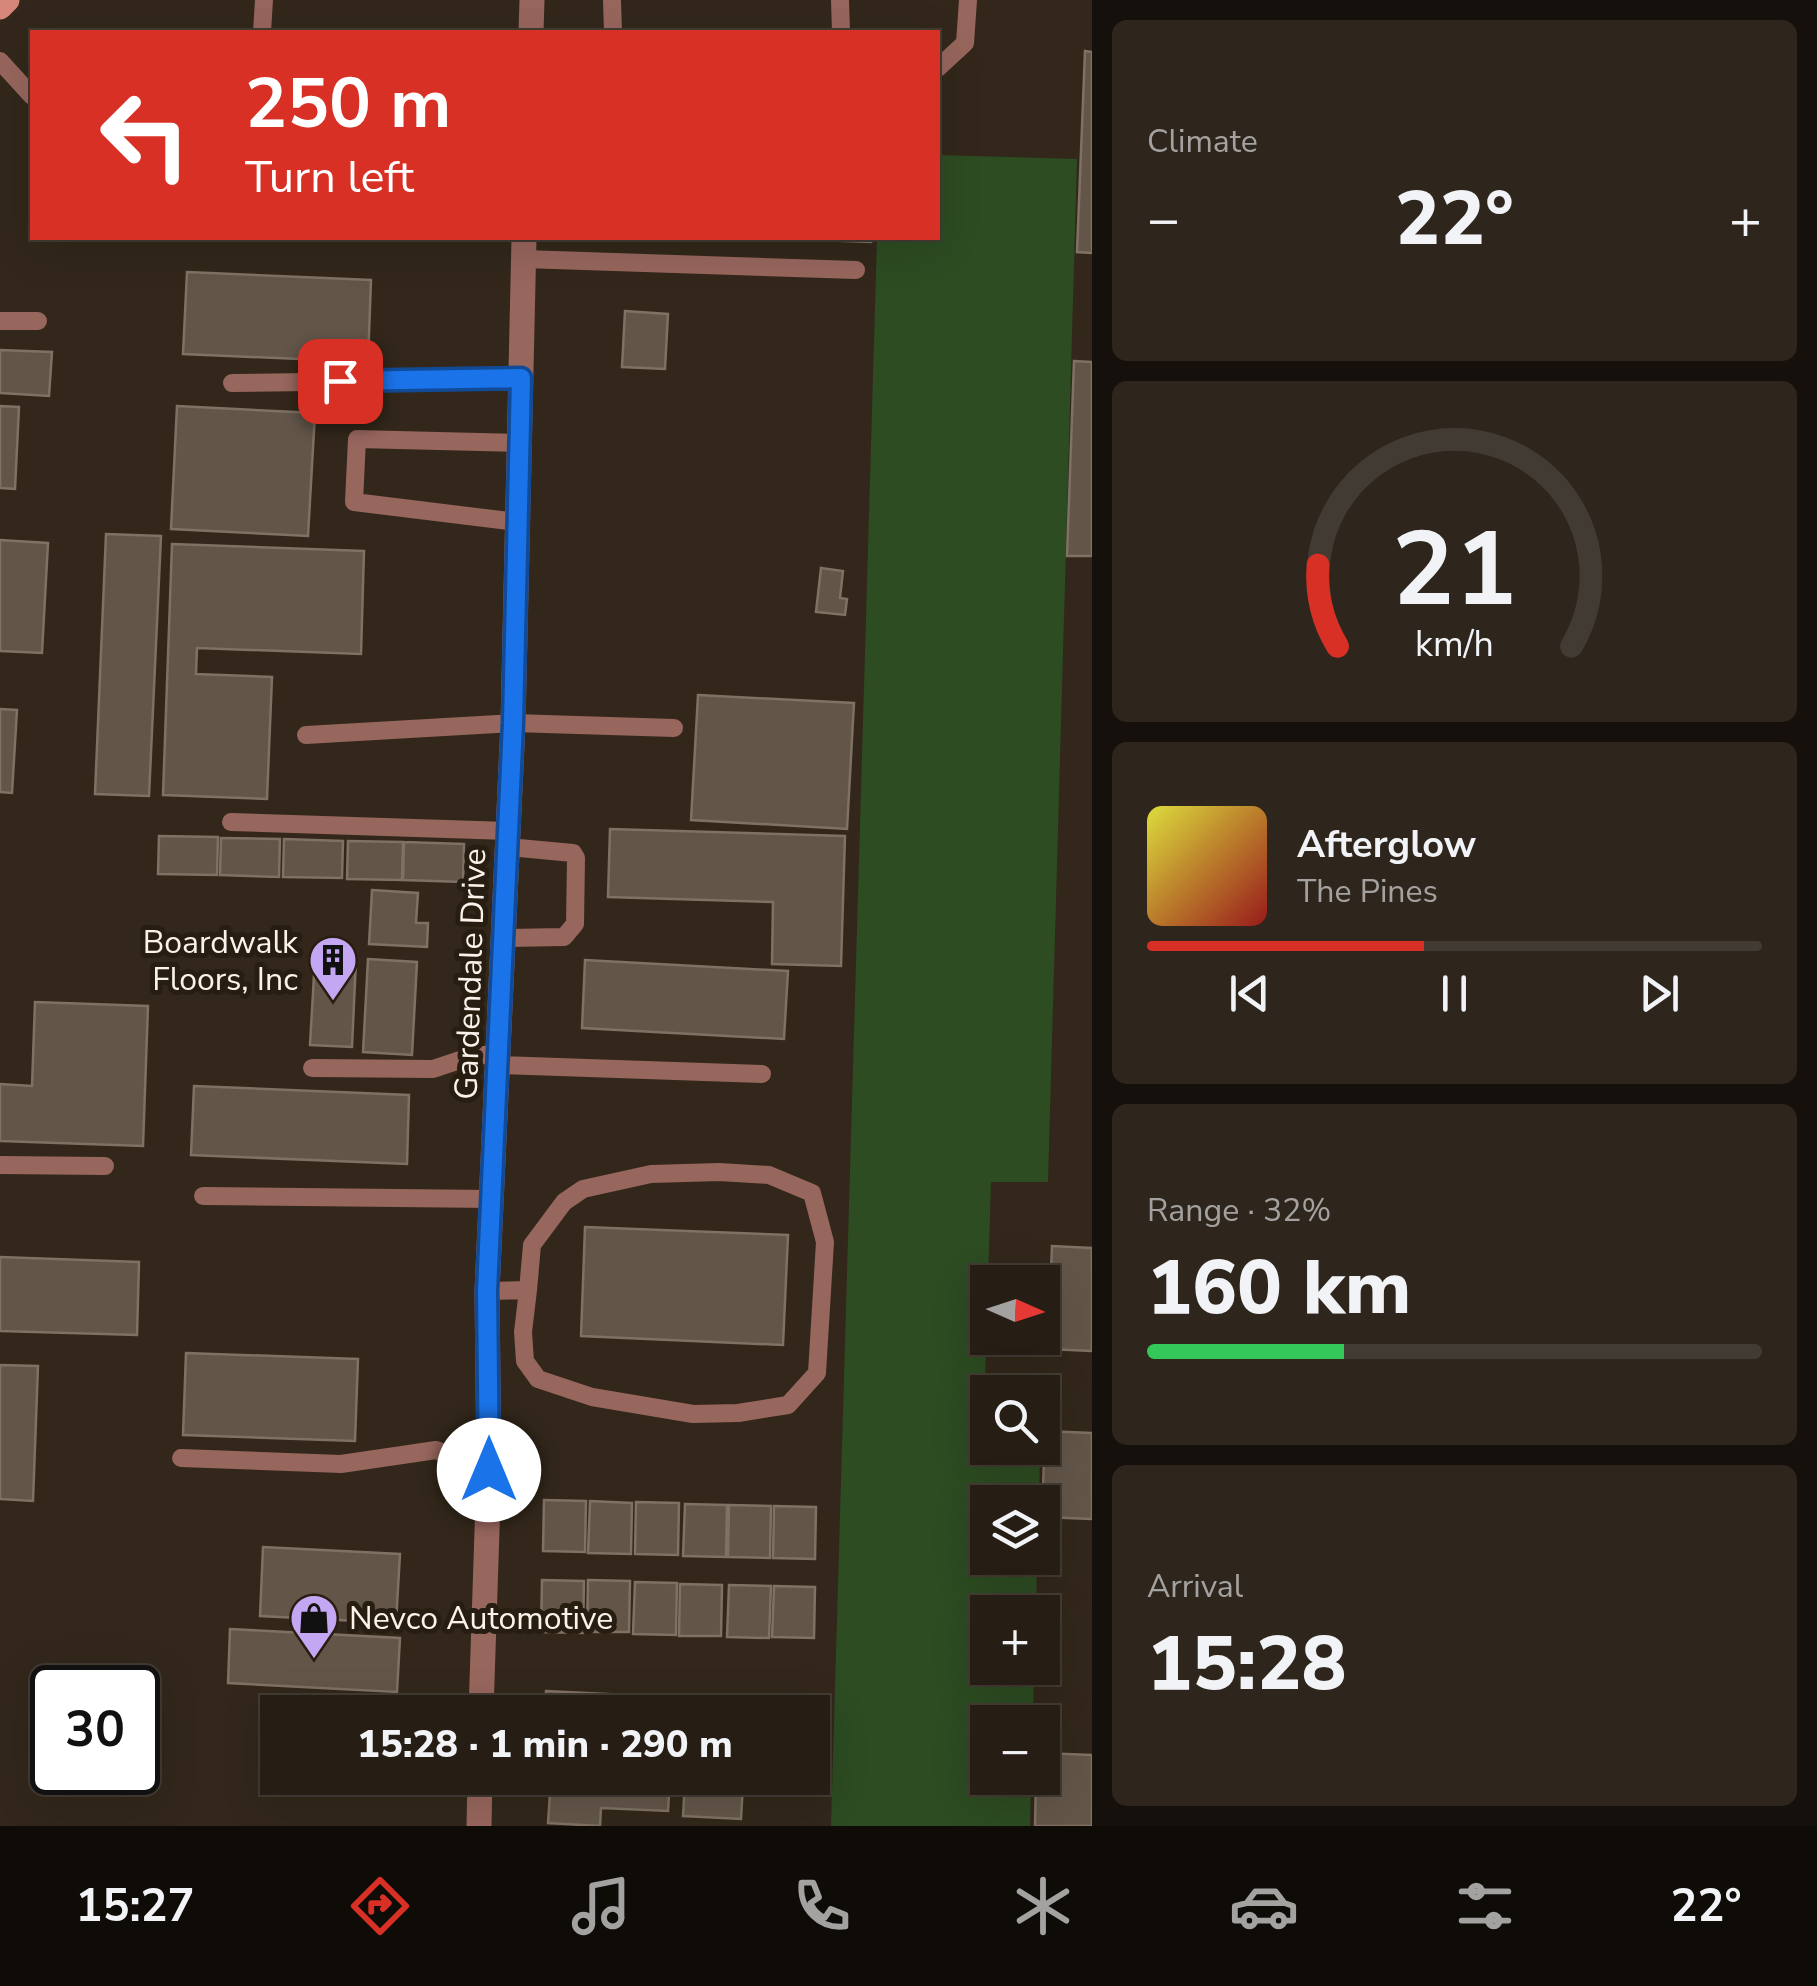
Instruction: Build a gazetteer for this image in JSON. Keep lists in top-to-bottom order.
{
  "streets": {
    "street": ["Gardendale Drive"]
  },
  "places": {
    "building": ["Boardwalk Floors, Inc"],
    "shop": ["Nevco Automotive"]
  },
  "north": "right",
  "page": {
    "tile": [
      "Climate",
      ["Range · 32%", "160 km"],
      ["Arrival", "15:28"]
    ],
    "turn": ["250 m", "Turn left"],
    "heat": ["−", "22°", "+"],
    "song": ["Afterglow", "The Pines"],
    "map_buttons": ["+", "−"],
    "limit": "30",
    "trip": "15:28 · 1 min · 290 m",
    "tabs": ["15:27", "22°"],
    "gauge": ["21", "km/h"]
  }
}
